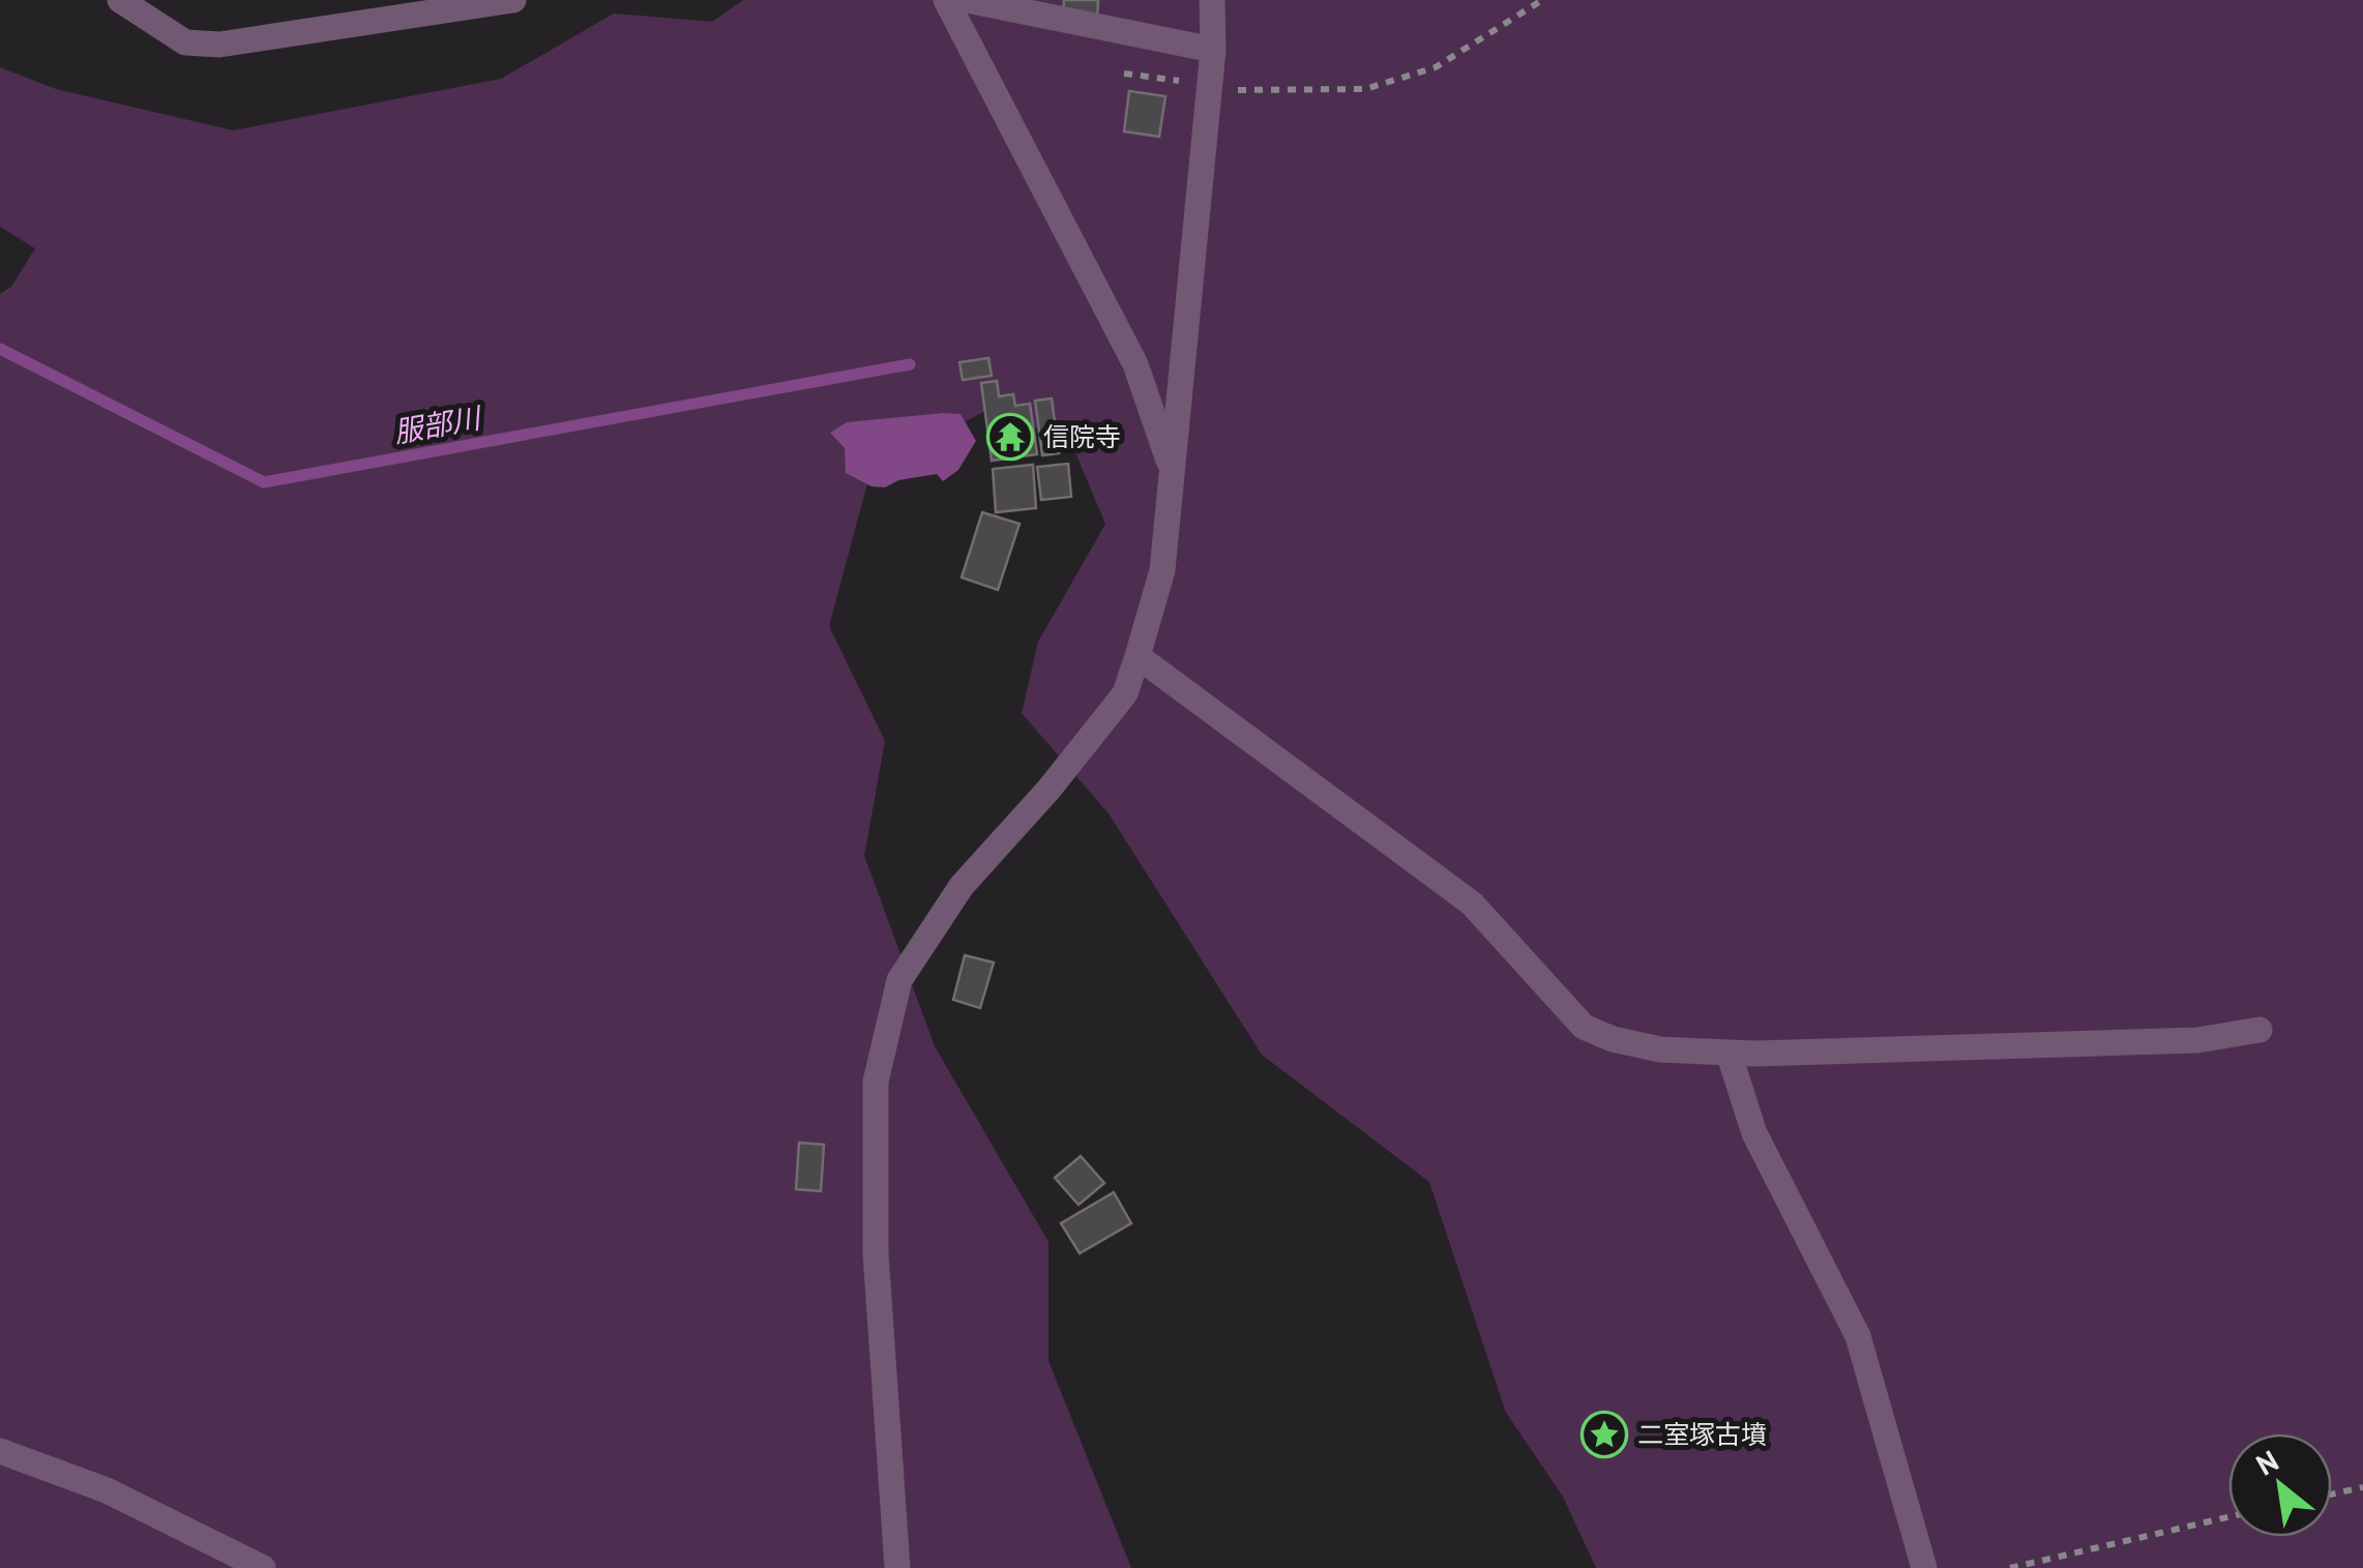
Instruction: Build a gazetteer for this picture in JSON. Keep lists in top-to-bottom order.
{
  "water": ["服部川"],
  "places": {
    "temple": ["信院寺"],
    "place": ["二室塚古墳"]
  },
  "north": "top left"
}
